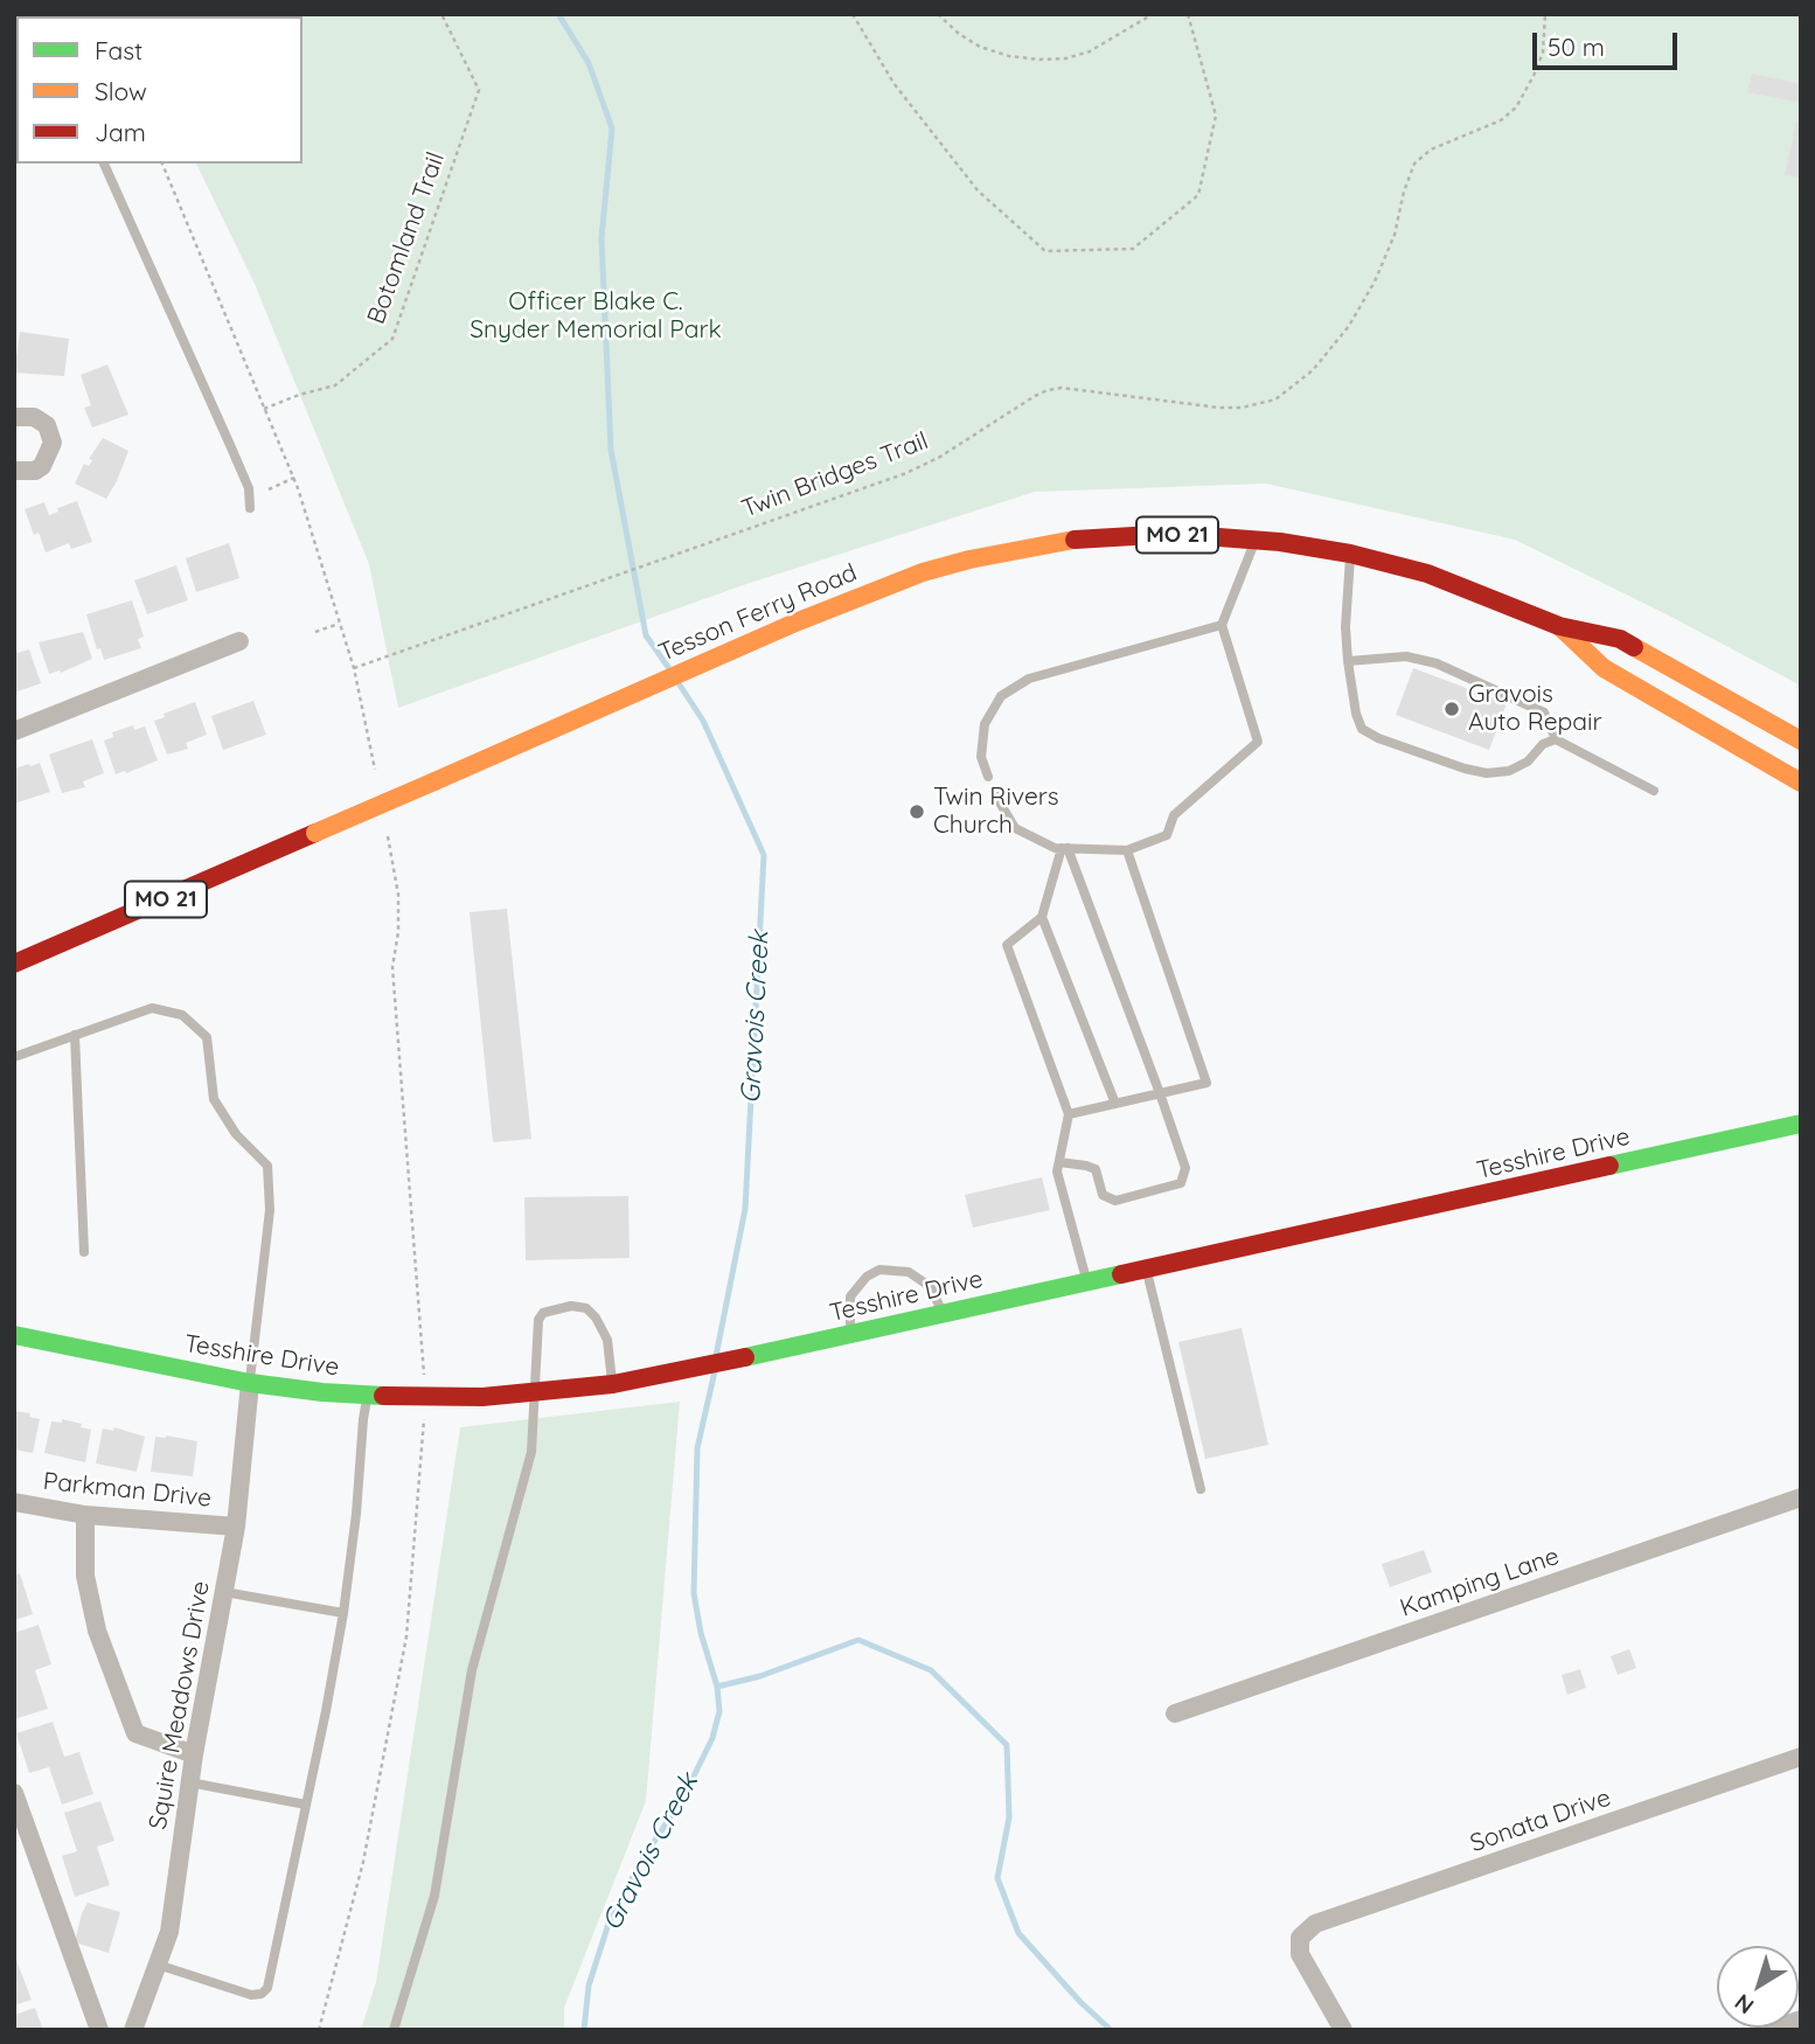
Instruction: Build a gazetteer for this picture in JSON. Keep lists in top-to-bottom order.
{
  "streets": {
    "main road": ["MO 21", "Tesson Ferry Road", "Tesshire Drive"],
    "street": [
      "Parkman Drive",
      "Kamping Lane",
      "Squire Meadows Drive",
      "Sonata Drive"
    ],
    "path": ["Botomland Trail", "Twin Bridges Trail"]
  },
  "crossings": [
    ["Tesshire Drive", "Squire Meadows Drive"],
    ["Parkman Drive", "Squire Meadows Drive"]
  ],
  "water": ["Gravois Creek"],
  "parks": ["Officer Blake C. Snyder Memorial Park"],
  "places": ["Gravois Auto Repair", "Twin Rivers Church"],
  "legend": ["Fast", "Slow", "Jam"],
  "scale_bar": "50 m",
  "north": "bottom left"
}
